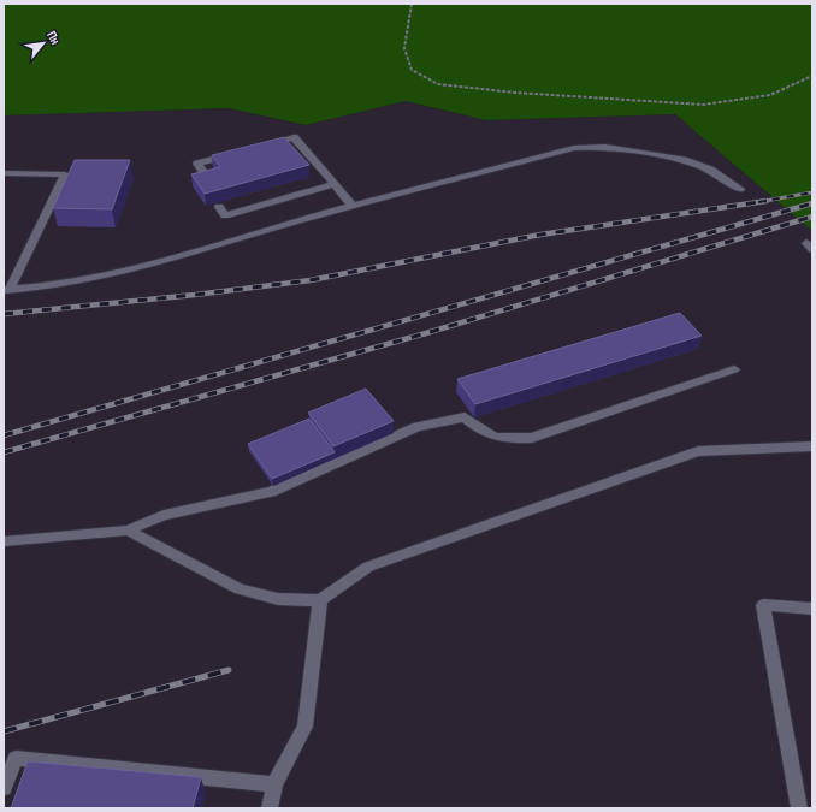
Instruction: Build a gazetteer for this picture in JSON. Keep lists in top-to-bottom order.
{
  "north": "top right"
}
